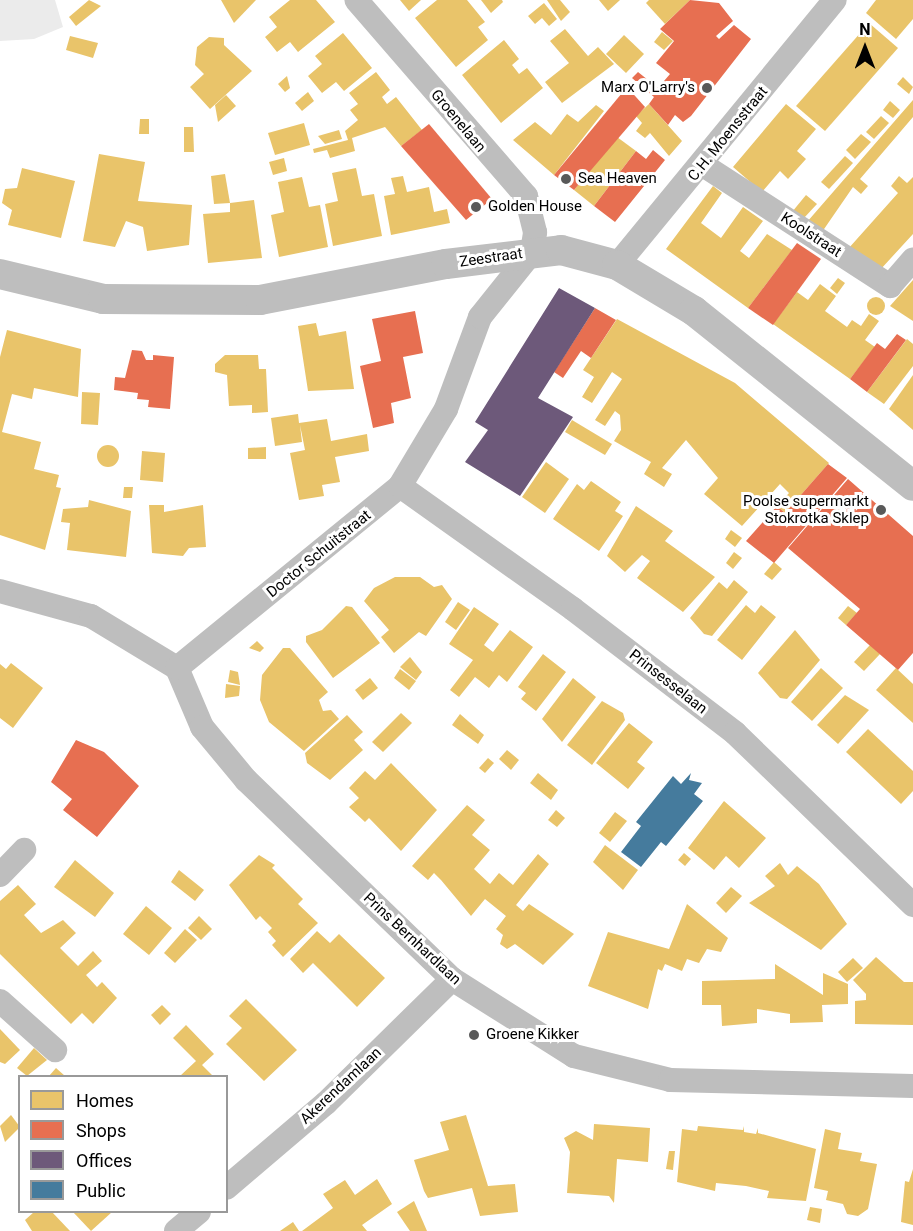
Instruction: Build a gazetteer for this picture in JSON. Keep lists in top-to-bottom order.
{
  "streets": {
    "street": [
      "Groenelaan",
      "C.H. Moensstraat",
      "Koolstraat",
      "Zeestraat",
      "Doctor Schuitstraat",
      "Prinsesselaan",
      "Prins Bernhardlaan",
      "Akerendamlaan"
    ]
  },
  "crossings": [
    ["Groenelaan", "Zeestraat"],
    ["Groenelaan", "Doctor Schuitstraat"],
    ["C.H. Moensstraat", "Koolstraat"],
    ["C.H. Moensstraat", "Zeestraat"],
    ["Zeestraat", "Doctor Schuitstraat"],
    ["Doctor Schuitstraat", "Prinsesselaan"],
    ["Doctor Schuitstraat", "Prins Bernhardlaan"],
    ["Prins Bernhardlaan", "Akerendamlaan"]
  ],
  "places": [
    "Marx O'Larry's",
    "Sea Heaven",
    "Golden House",
    "Poolse supermarkt Stokrotka Sklep",
    "Groene Kikker"
  ],
  "legend": [
    "Homes",
    "Shops",
    "Offices",
    "Public"
  ],
  "north": "top"
}
